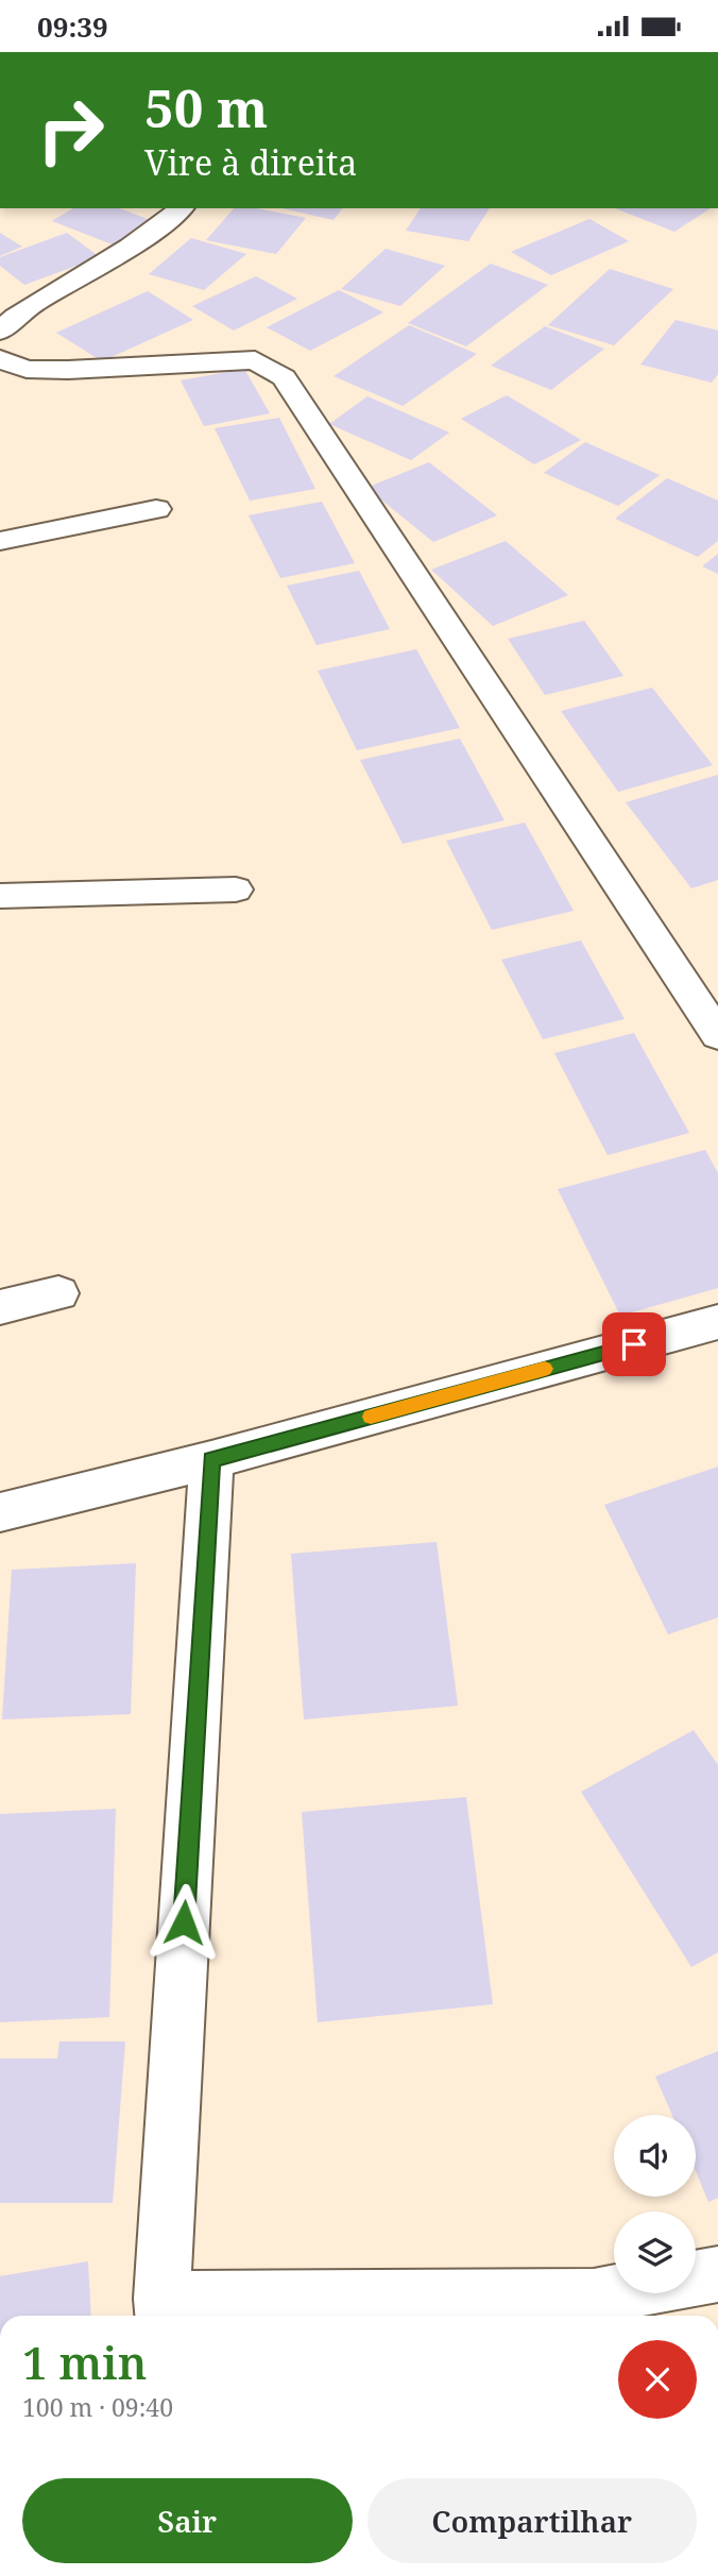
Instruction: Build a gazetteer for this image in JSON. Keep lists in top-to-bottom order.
{
  "page": {
    "status": "09:39",
    "turn": ["50 m", "Vire à direita"],
    "heading": ["1 min", "100 m · 09:40"],
    "buttons": ["Sair", "Compartilhar"]
  }
}
